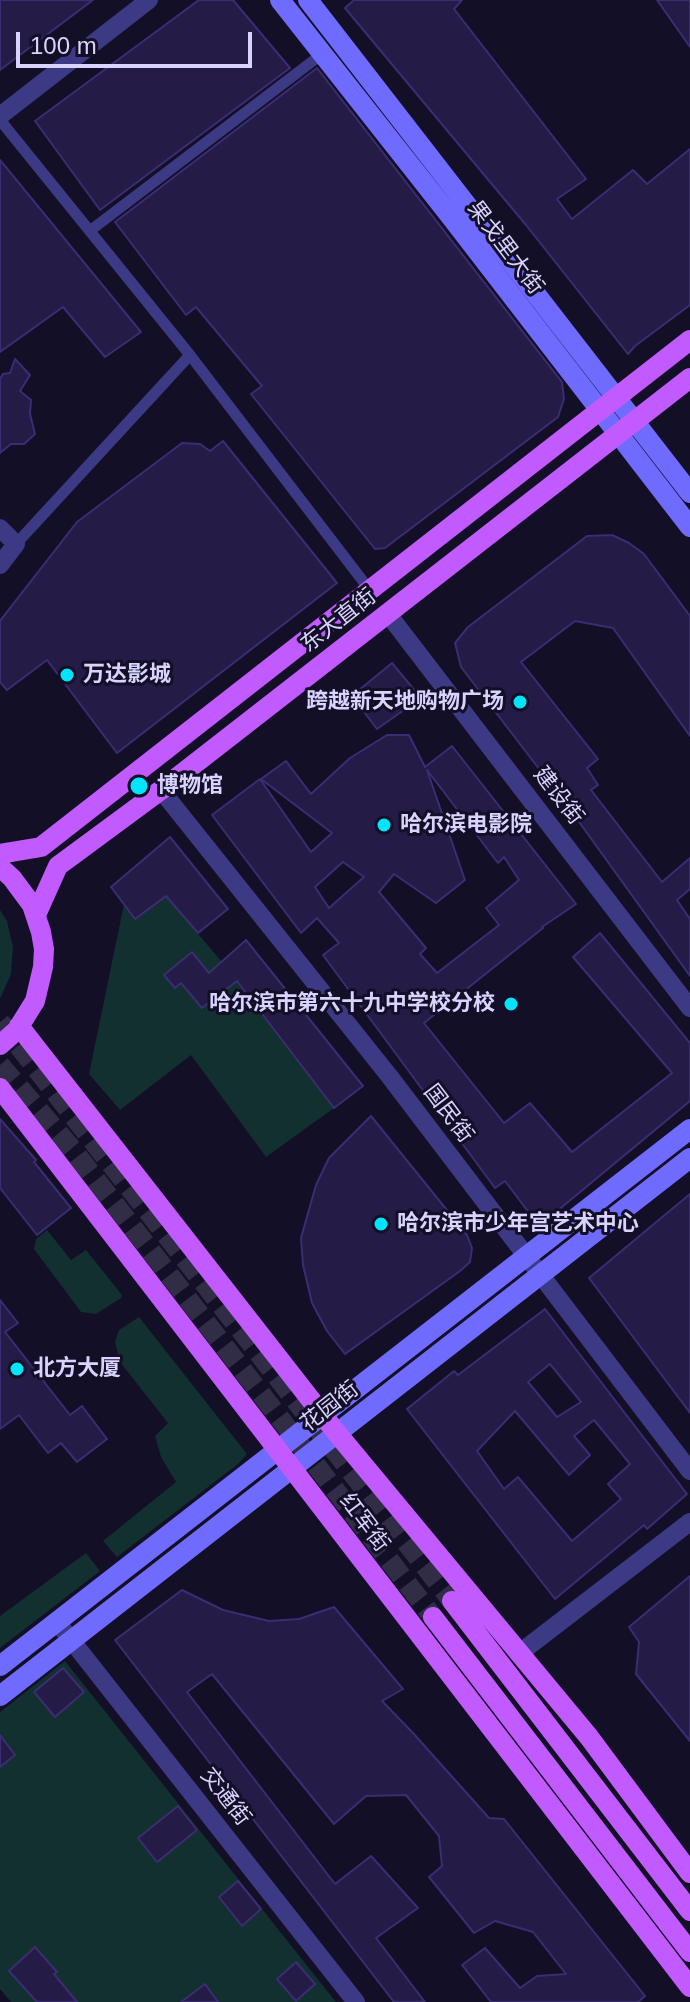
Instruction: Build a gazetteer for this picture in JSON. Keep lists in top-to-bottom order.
{
  "streets": {
    "main road": [
      "果戈里大街",
      "东大直街",
      "花园街",
      "红军街"
    ],
    "street": ["建设街", "国民街", "交通街"]
  },
  "crossings": [
    ["果戈里大街", "东大直街"],
    ["东大直街", "建设街"],
    ["东大直街", "国民街"],
    ["国民街", "花园街"],
    ["花园街", "红军街"],
    ["花园街", "交通街"]
  ],
  "places": [
    "万达影城",
    "跨越新天地购物广场",
    "博物馆",
    "哈尔滨电影院",
    "哈尔滨市第六十九中学校分校",
    "哈尔滨市少年宫艺术中心",
    "北方大厦"
  ],
  "scale_bar": "100 m"
}
